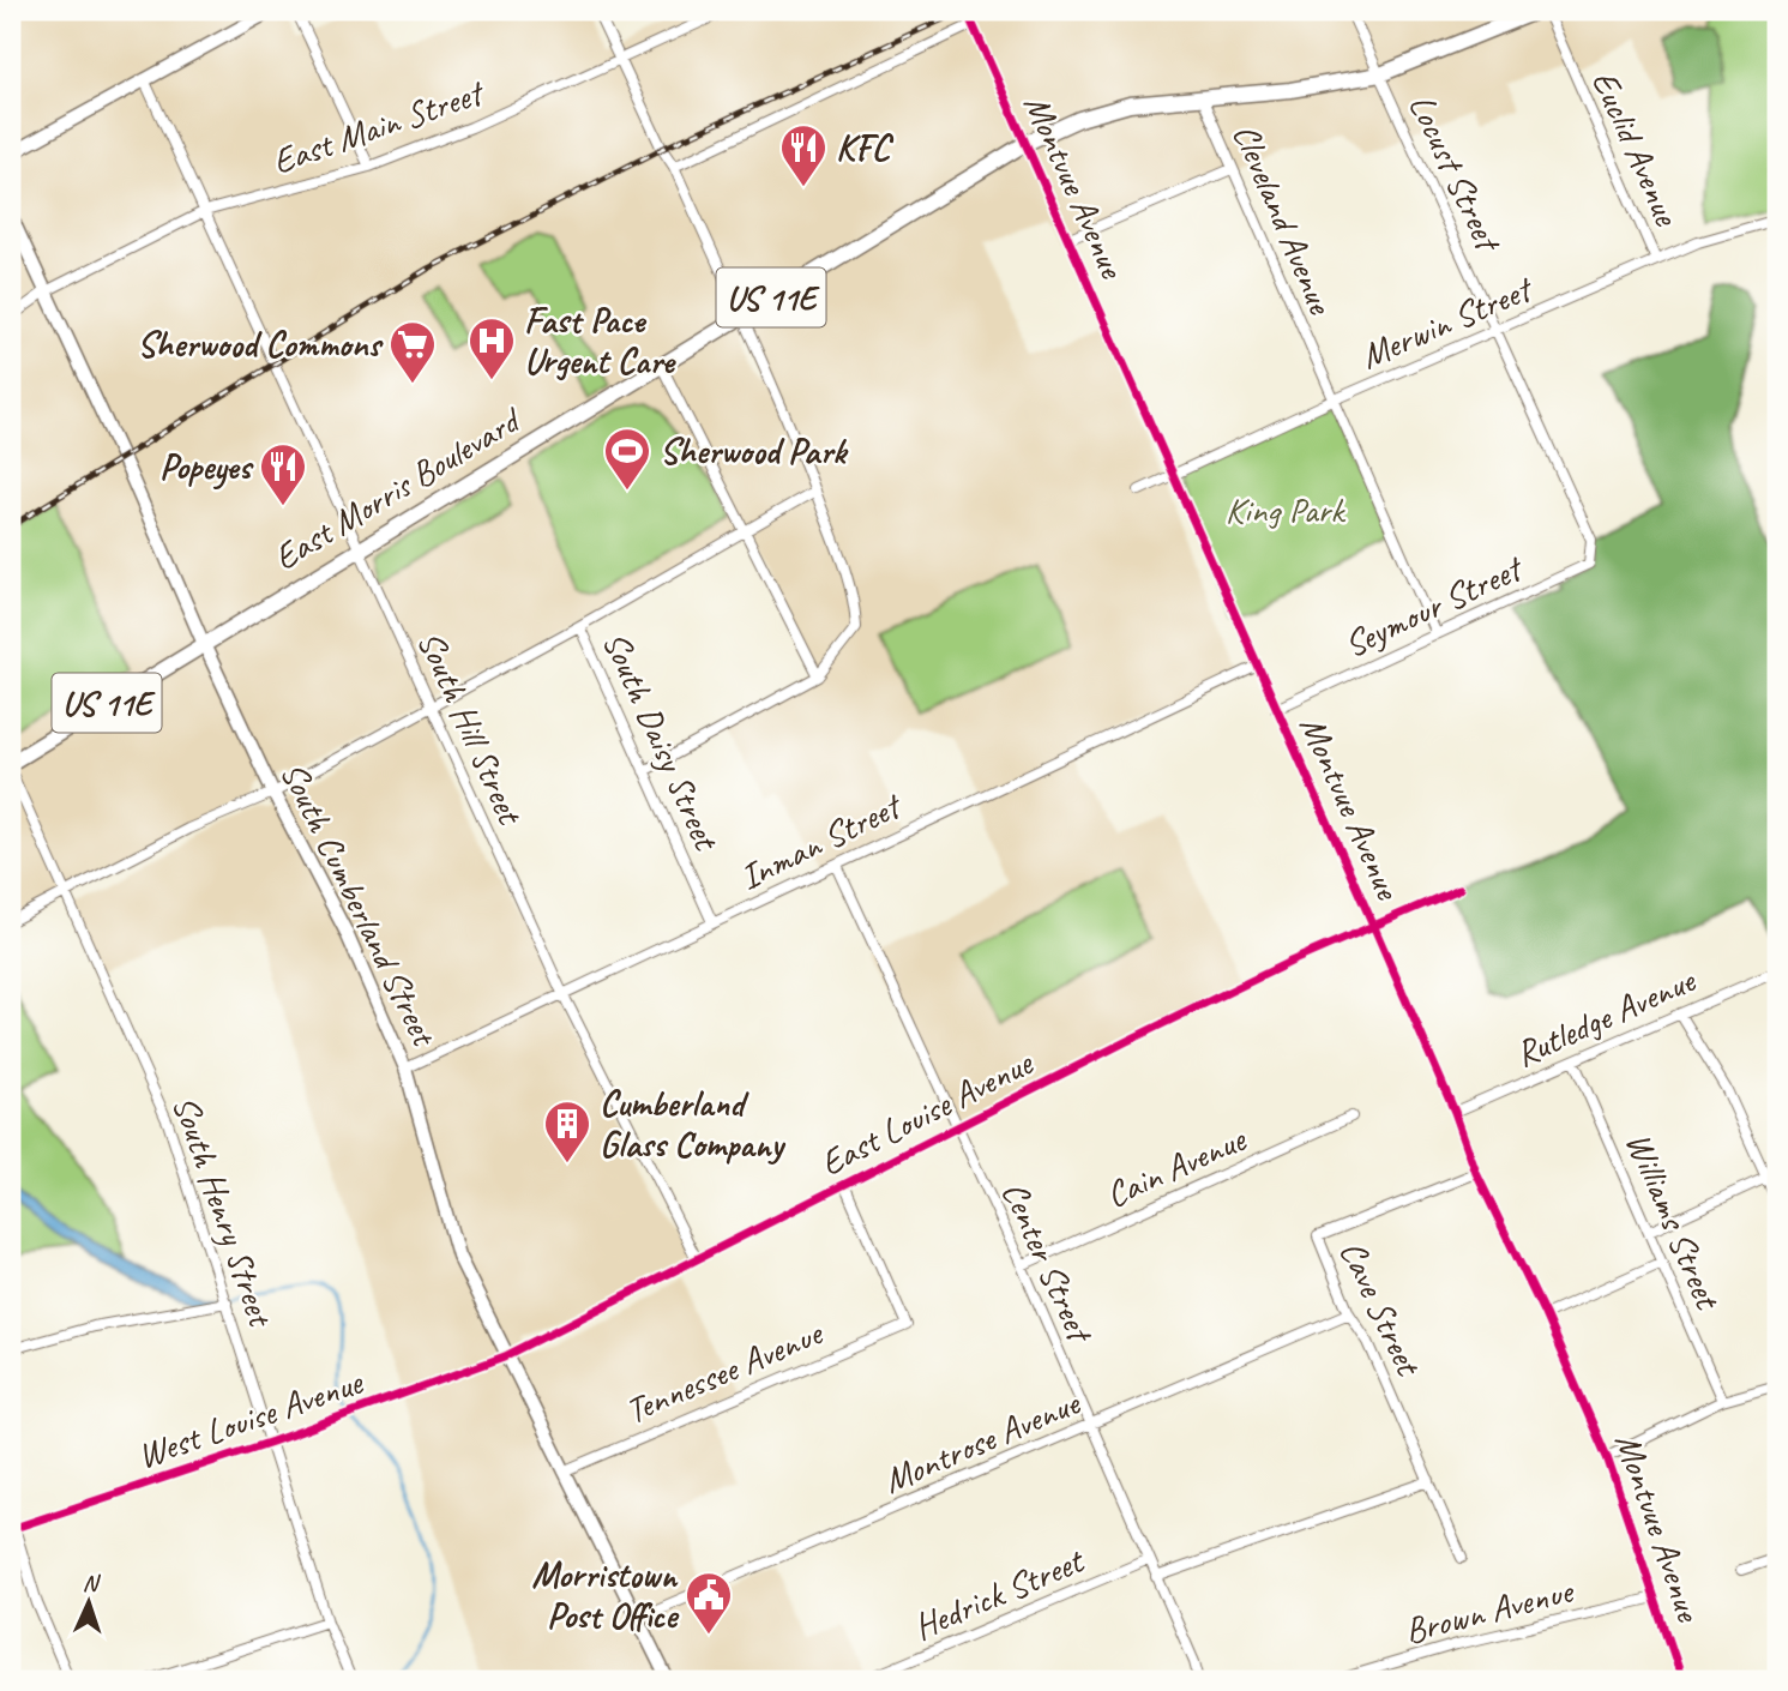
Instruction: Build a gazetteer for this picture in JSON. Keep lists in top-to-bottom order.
{
  "streets": {
    "main road": ["US 11E", "East Morris Boulevard", "South Cumberland Street"],
    "street": [
      "East Main Street",
      "Euclid Avenue",
      "Locust Street",
      "Montvue Avenue",
      "Cleveland Avenue",
      "Merwin Street",
      "Seymour Street",
      "South Hill Street",
      "South Daisy Street",
      "Inman Street",
      "Rutledge Avenue",
      "East Louise Avenue",
      "Cain Avenue",
      "South Henry Street",
      "Williams Street",
      "Center Street",
      "Cave Street",
      "Tennessee Avenue",
      "West Louise Avenue",
      "Montrose Avenue",
      "Hedrick Street",
      "Brown Avenue"
    ]
  },
  "crossings": [
    ["East Main Street", "South Hill Street"],
    ["East Main Street", "South Cumberland Street"],
    ["Euclid Avenue", "Merwin Street"],
    ["Locust Street", "Merwin Street"],
    ["Locust Street", "East Morris Boulevard"],
    ["Locust Street", "Seymour Street"],
    ["Montvue Avenue", "Merwin Street"],
    ["Montvue Avenue", "East Morris Boulevard"],
    ["Montvue Avenue", "Seymour Street"],
    ["Montvue Avenue", "Inman Street"],
    ["Montvue Avenue", "Rutledge Avenue"],
    ["Montvue Avenue", "East Louise Avenue"],
    ["Montvue Avenue", "Cave Street"],
    ["Montvue Avenue", "Brown Avenue"],
    ["Cleveland Avenue", "Merwin Street"],
    ["Cleveland Avenue", "East Morris Boulevard"],
    ["Cleveland Avenue", "Seymour Street"],
    ["US 11E", "East Morris Boulevard"],
    ["US 11E", "South Cumberland Street"],
    ["East Morris Boulevard", "South Hill Street"],
    ["East Morris Boulevard", "South Cumberland Street"],
    ["South Hill Street", "Inman Street"],
    ["South Hill Street", "East Louise Avenue"],
    ["South Daisy Street", "Inman Street"],
    ["Inman Street", "South Cumberland Street"],
    ["Inman Street", "Center Street"],
    ["South Cumberland Street", "East Louise Avenue"],
    ["South Cumberland Street", "Tennessee Avenue"],
    ["South Cumberland Street", "West Louise Avenue"],
    ["South Cumberland Street", "Montrose Avenue"],
    ["Rutledge Avenue", "Williams Street"],
    ["East Louise Avenue", "Center Street"],
    ["East Louise Avenue", "Tennessee Avenue"],
    ["East Louise Avenue", "West Louise Avenue"],
    ["Cain Avenue", "Center Street"],
    ["South Henry Street", "West Louise Avenue"],
    ["Center Street", "Montrose Avenue"],
    ["Center Street", "Hedrick Street"],
    ["Cave Street", "Montrose Avenue"]
  ],
  "parks": ["King Park"],
  "places": {
    "restaurant": ["KFC", "Popeyes"],
    "hospital": ["Fast Pace Urgent Care"],
    "supermarket": ["Sherwood Commons"],
    "sports": ["Sherwood Park"],
    "building": ["Cumberland Glass Company"],
    "public building": ["Morristown Post Office"]
  },
  "north": "top"
}
